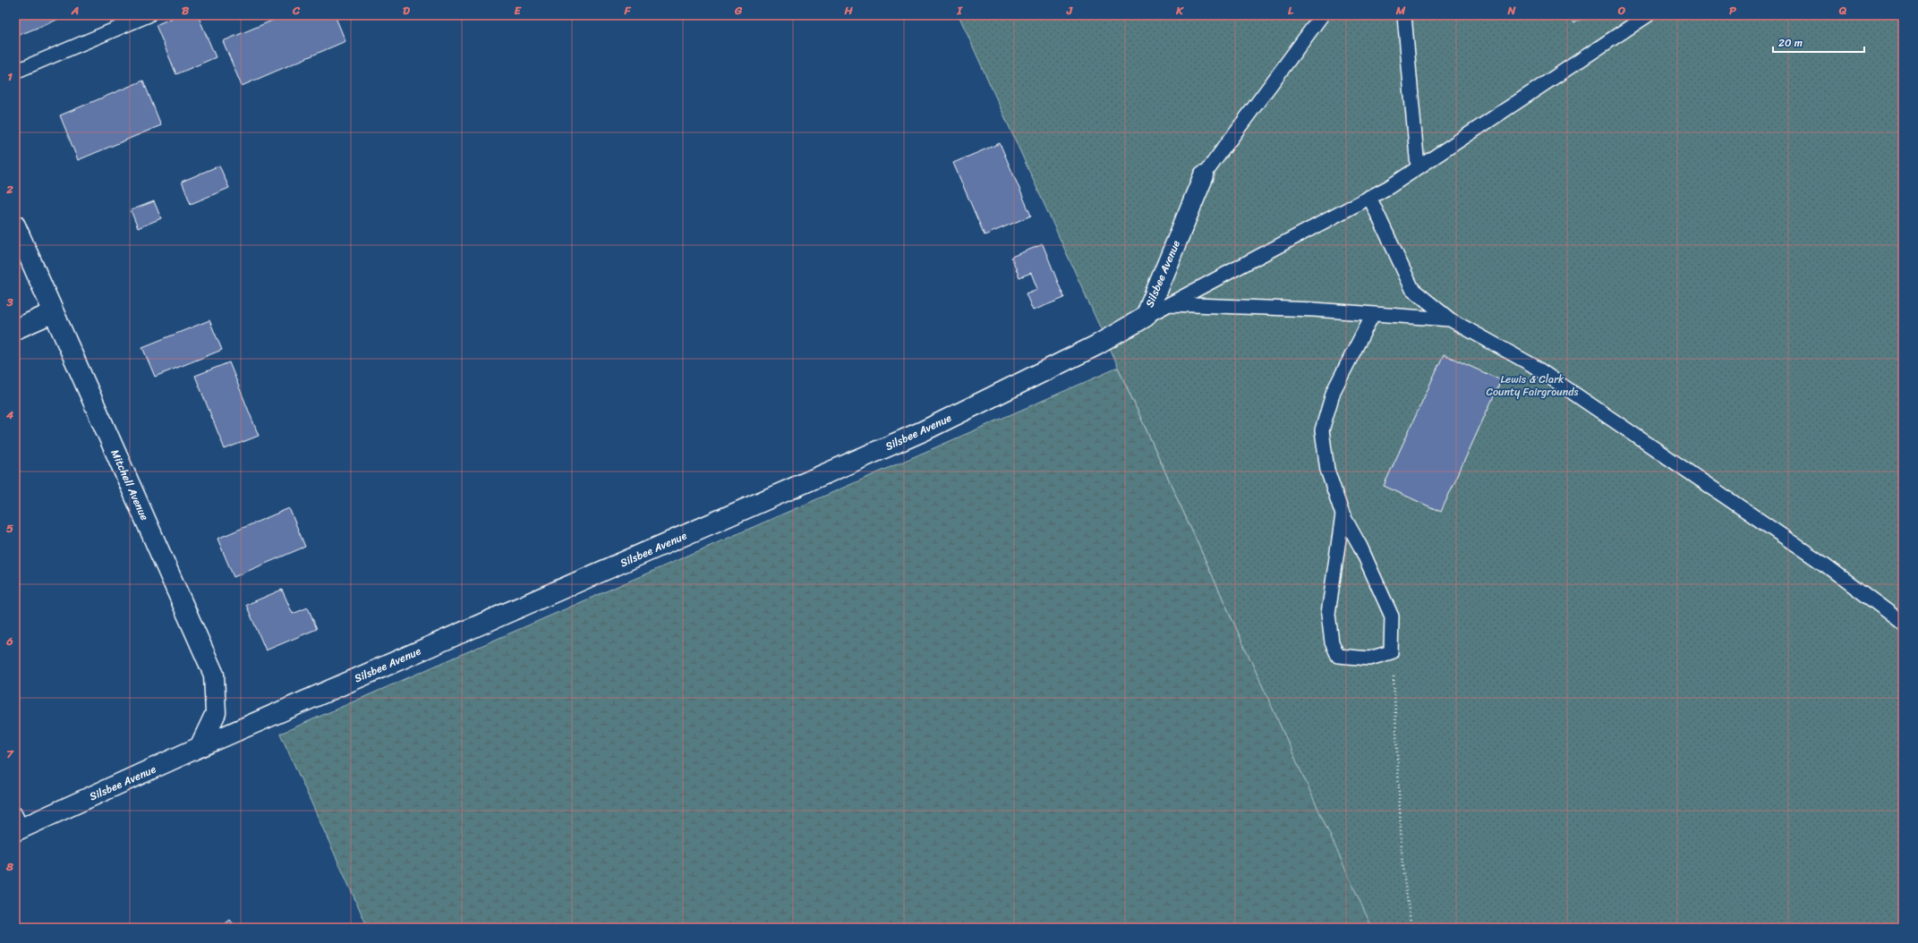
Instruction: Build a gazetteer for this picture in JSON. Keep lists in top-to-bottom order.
{
  "streets": {
    "street": ["Silsbee Avenue", "Mitchell Avenue"]
  },
  "crossings": [
    ["Silsbee Avenue", "Mitchell Avenue"]
  ],
  "parks": ["Lewis & Clark County Fairgrounds"],
  "scale_bar": "20 m",
  "grid": {
    "columns": [
      "A",
      "B",
      "C",
      "D",
      "E",
      "F",
      "G",
      "H",
      "I",
      "J",
      "K",
      "L",
      "M",
      "N",
      "O",
      "P",
      "Q"
    ],
    "rows": [
      "1",
      "2",
      "3",
      "4",
      "5",
      "6",
      "7",
      "8"
    ]
  }
}
